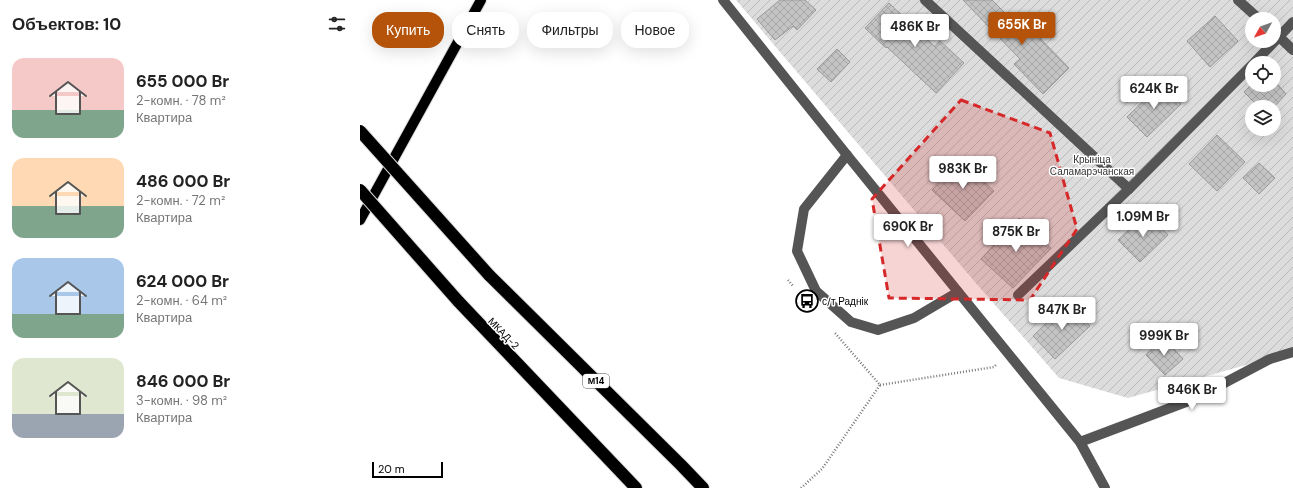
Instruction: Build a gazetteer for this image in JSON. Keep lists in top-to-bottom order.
{
  "streets": {
    "highway": ["МКАД-2", "М14"]
  },
  "parks": ["Крыніца Саламарэчанская"],
  "places": {
    "bus stop": ["с/т Раднік"]
  },
  "scale_bar": "20 m",
  "north": "bottom left",
  "page": {
    "heading": "Объектов: 10",
    "price": [
      "655K Br",
      "486K Br",
      "624K Br",
      "983K Br",
      "1.09M Br",
      "690K Br",
      "875K Br",
      "847K Br",
      "999K Br",
      "846K Br"
    ],
    "chip": [
      "Купить",
      "Снять",
      "Фильтры",
      "Новое"
    ],
    "list": [
      {
        "name": "655 000 Br",
        "note": "2-комн. · 78 m² · Квартира"
      },
      {
        "name": "486 000 Br",
        "note": "2-комн. · 72 m² · Квартира"
      },
      {
        "name": "624 000 Br",
        "note": "2-комн. · 64 m² · Квартира"
      },
      {
        "name": "846 000 Br",
        "note": "3-комн. · 98 m² · Квартира"
      }
    ],
    "scale": "20 m"
  }
}
